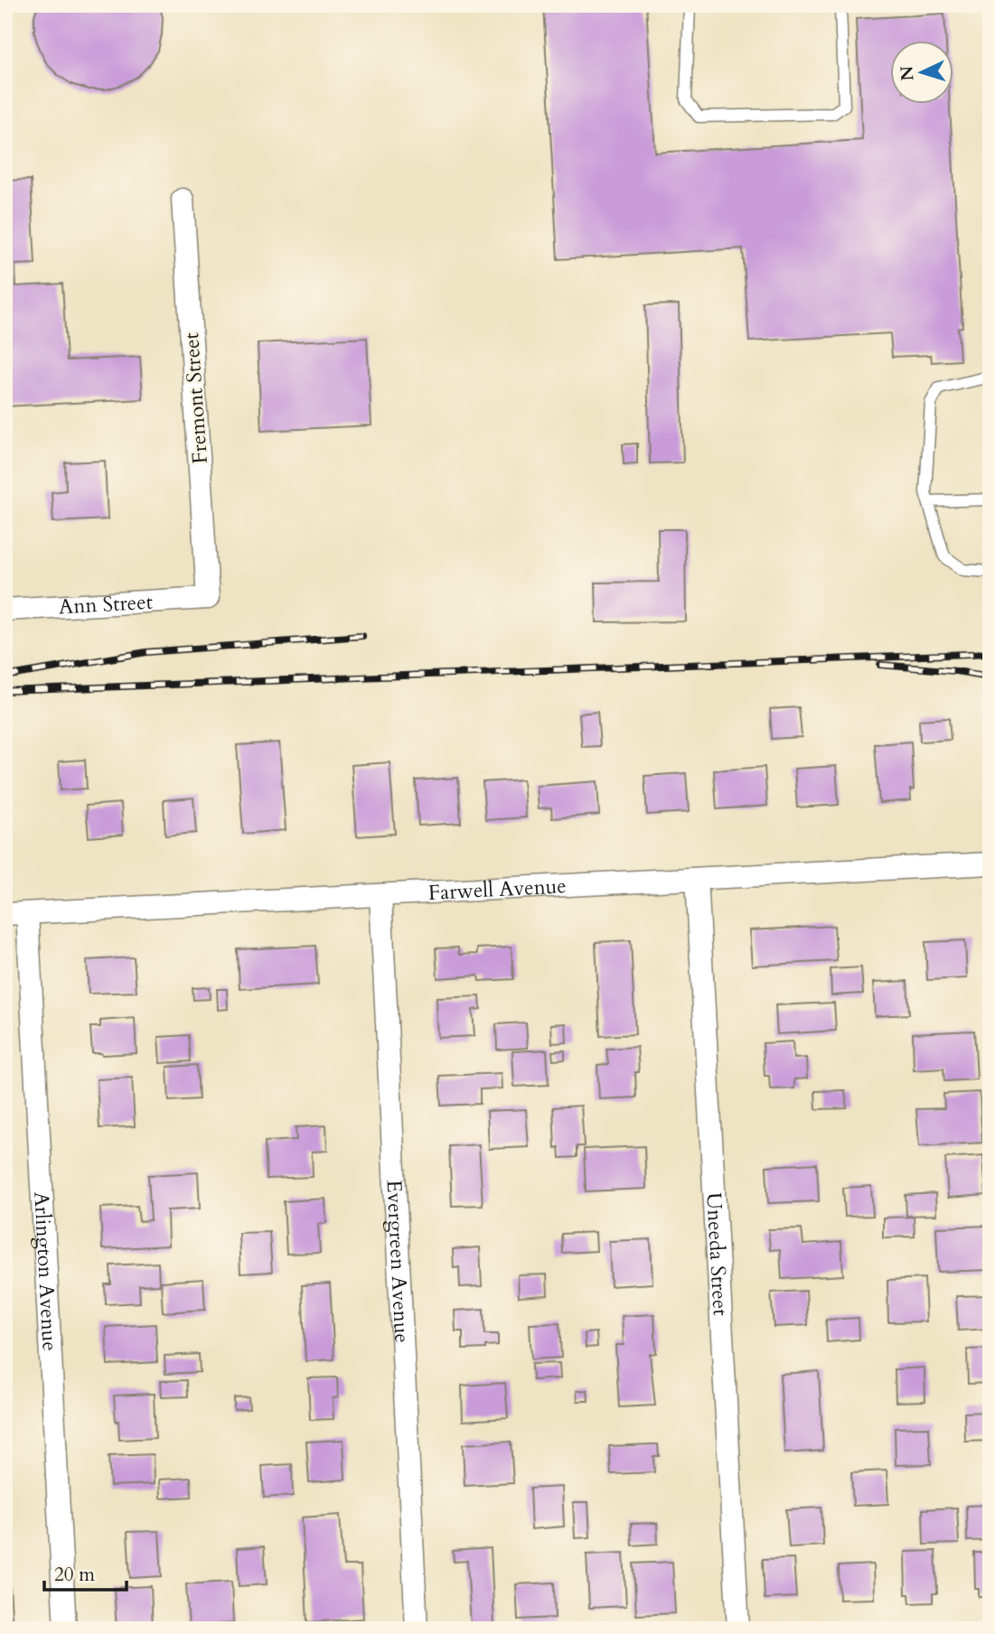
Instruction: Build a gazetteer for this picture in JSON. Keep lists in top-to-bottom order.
{
  "streets": {
    "street": [
      "Fremont Street",
      "Ann Street",
      "Farwell Avenue",
      "Uneeda Street",
      "Evergreen Avenue",
      "Arlington Avenue"
    ]
  },
  "crossings": [
    ["Fremont Street", "Ann Street"],
    ["Farwell Avenue", "Uneeda Street"],
    ["Farwell Avenue", "Evergreen Avenue"],
    ["Farwell Avenue", "Arlington Avenue"]
  ],
  "scale_bar": "20 m",
  "north": "left"
}
